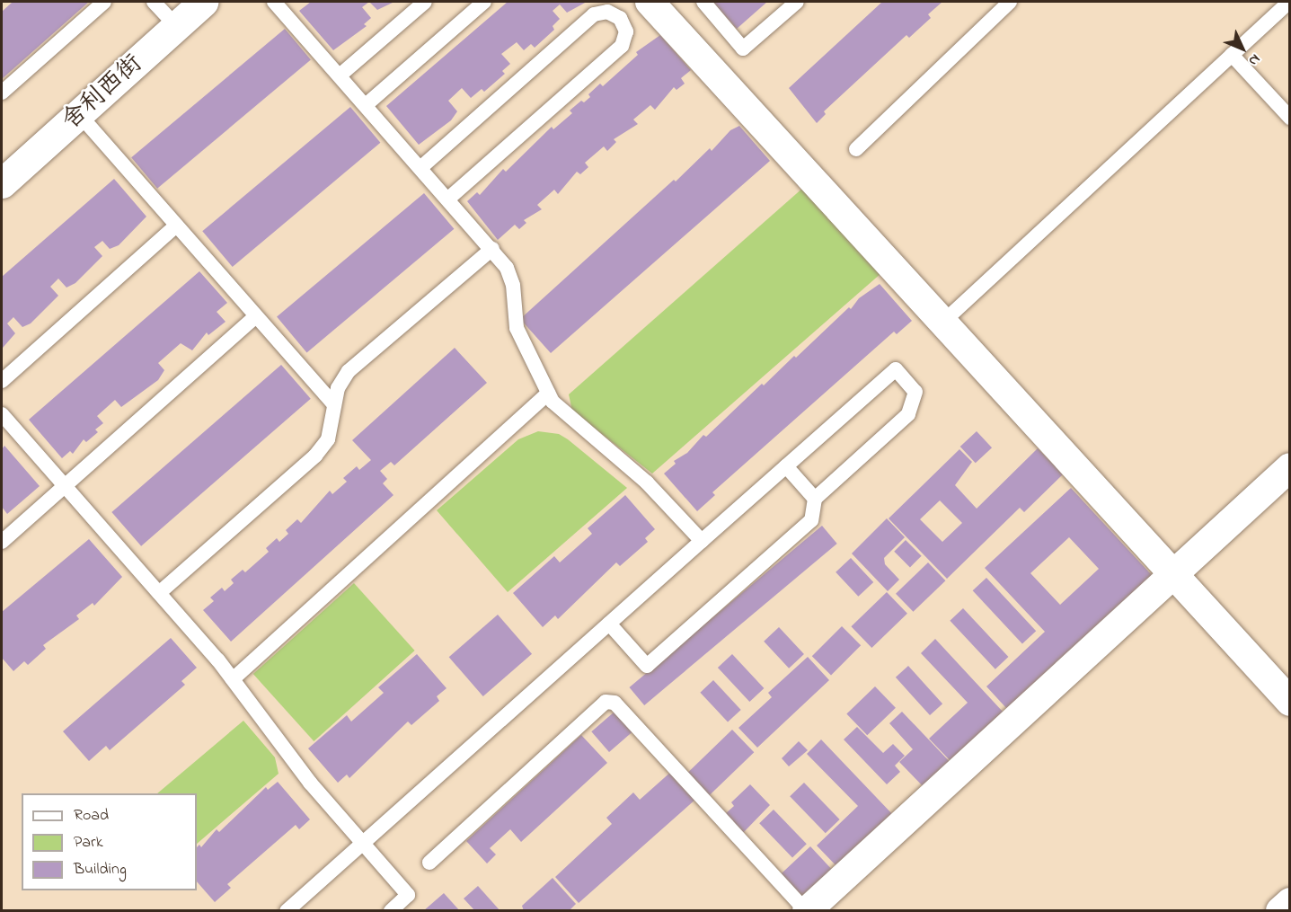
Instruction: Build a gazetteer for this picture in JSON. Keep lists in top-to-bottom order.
{
  "streets": {
    "street": ["舍利西街"]
  },
  "legend": ["Road", "Park", "Building"],
  "north": "bottom right"
}
